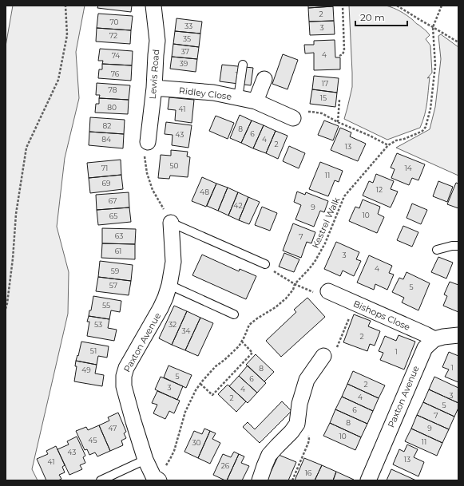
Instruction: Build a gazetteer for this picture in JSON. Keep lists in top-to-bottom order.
{
  "streets": {
    "street": [
      "Lewis Road",
      "Ridley Close",
      "Bishops Close",
      "Paxton Avenue"
    ],
    "path": ["Kestrel Walk"]
  },
  "crossings": [
    ["Lewis Road", "Ridley Close"],
    ["Kestrel Walk", "Paxton Avenue"],
    ["Bishops Close", "Paxton Avenue"]
  ],
  "house_numbers": [
    "2",
    "70",
    "33",
    "3",
    "72",
    "35",
    "37",
    "4",
    "74",
    "39",
    "76",
    "1",
    "17",
    "78",
    "15",
    "80",
    "41",
    "82",
    "8",
    "6",
    "43",
    "84",
    "4",
    "2",
    "13",
    "50",
    "71",
    "14",
    "11",
    "69",
    "12",
    "48",
    "67",
    "42",
    "9",
    "10",
    "65",
    "63",
    "7",
    "61",
    "3",
    "4",
    "59",
    "57",
    "5",
    "55",
    "53",
    "32",
    "34",
    "2",
    "51",
    "1",
    "1",
    "8",
    "49",
    "5",
    "6",
    "2",
    "3",
    "4",
    "3",
    "4",
    "2",
    "5",
    "6",
    "7",
    "8",
    "47",
    "9",
    "10",
    "45",
    "11",
    "30",
    "43",
    "13",
    "41",
    "26",
    "16"
  ],
  "scale_bar": "20 m"
}
